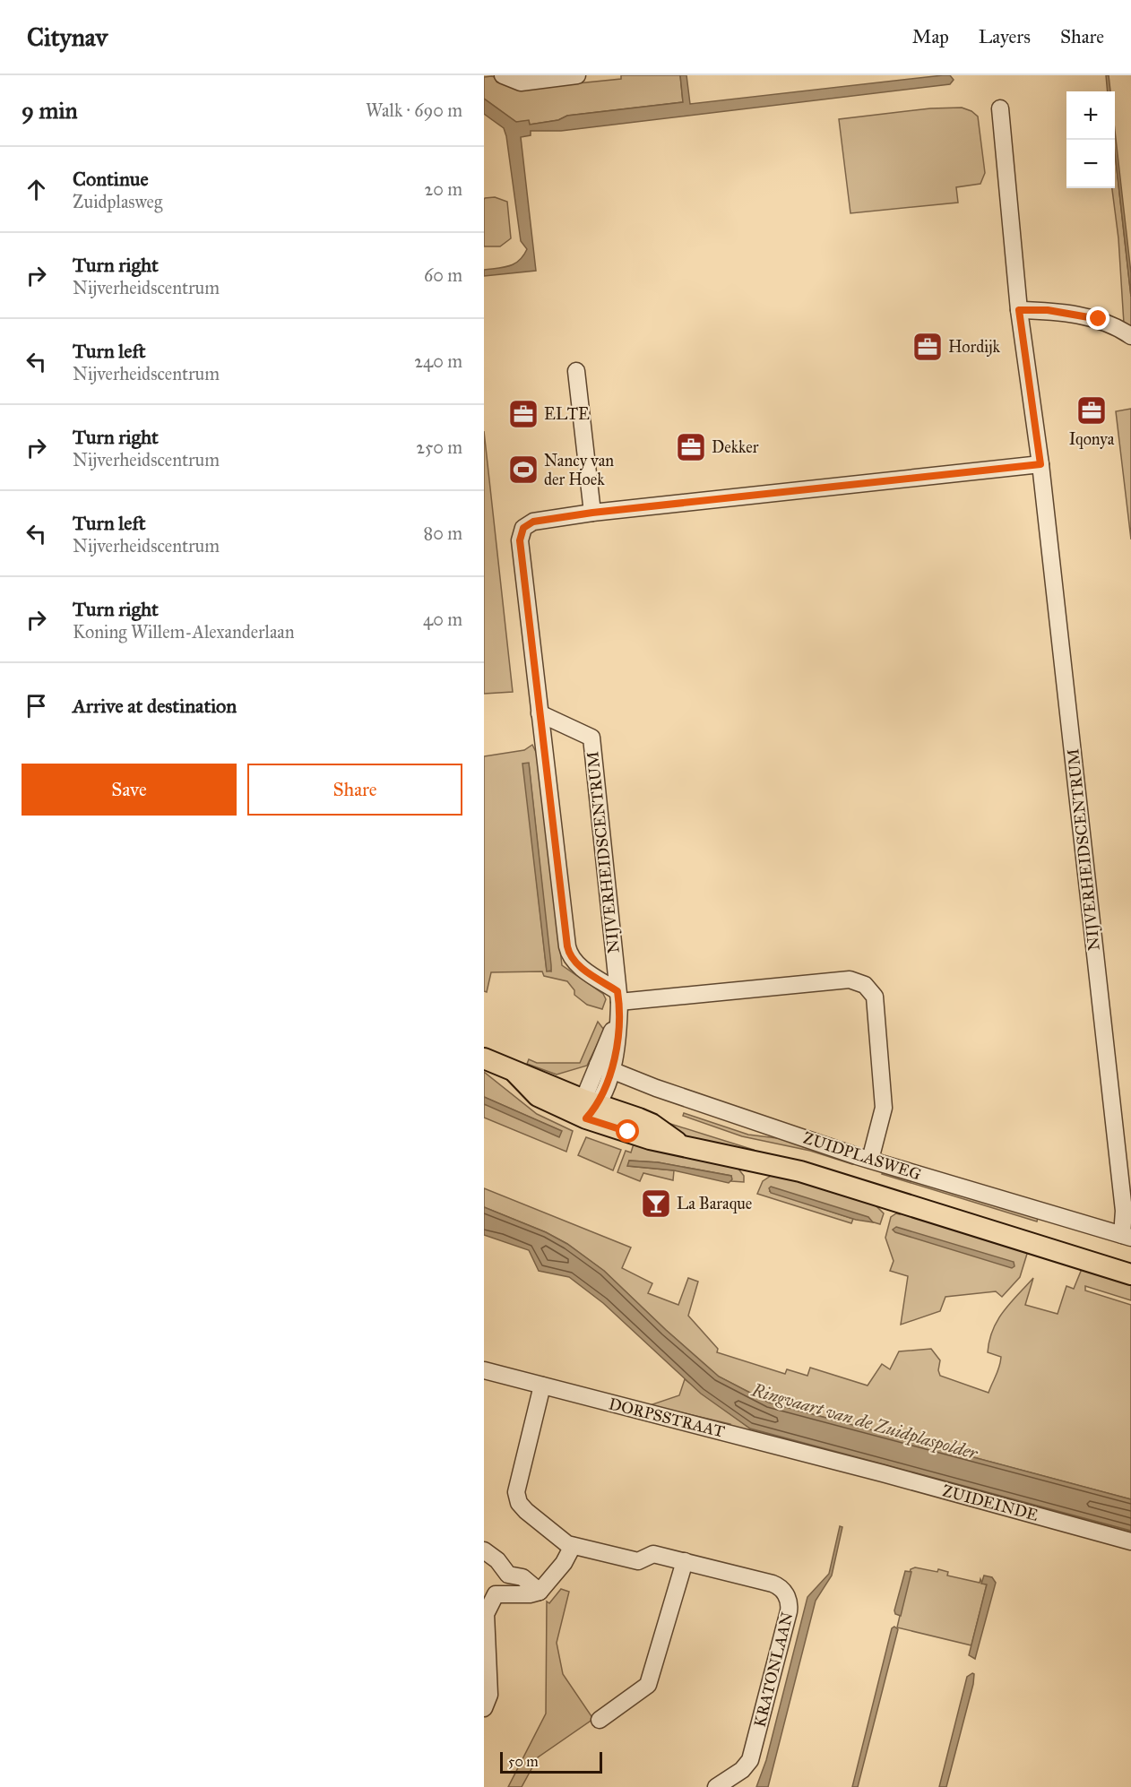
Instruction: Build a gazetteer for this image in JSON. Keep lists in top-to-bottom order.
{
  "streets": {
    "main road": ["ZUIDPLASWEG"],
    "street": [
      "NIJVERHEIDSCENTRUM",
      "DORPSSTRAAT",
      "ZUIDEINDE",
      "KRATONLAAN"
    ]
  },
  "crossings": [
    ["NIJVERHEIDSCENTRUM", "ZUIDPLASWEG"],
    ["DORPSSTRAAT", "ZUIDEINDE"],
    ["DORPSSTRAAT", "KRATONLAAN"]
  ],
  "water": ["Ringvaart van de Zuidplaspolder"],
  "places": {
    "office": [
      "Hordijk",
      "Iqonya",
      "ELTE",
      "Dekker"
    ],
    "sports": ["Nancy van der Hoek"],
    "bar": ["La Baraque"]
  },
  "scale_bar": "50 m",
  "page": {
    "header": "Citynav",
    "nav": ["Map", "Layers", "Share"],
    "heading": ["9 min", "Walk · 690 m"],
    "map_buttons": ["+", "−"],
    "list": [
      ["Continue", "Zuidplasweg", "20 m"],
      ["Turn right", "Nijverheidscentrum", "60 m"],
      ["Turn left", "Nijverheidscentrum", "240 m"],
      ["Turn right", "Nijverheidscentrum", "250 m"],
      ["Turn left", "Nijverheidscentrum", "80 m"],
      ["Turn right", "Koning Willem-Alexanderlaan", "40 m"],
      "Arrive at destination"
    ],
    "buttons": ["Save", "Share"],
    "scale": "50 m"
  }
}
